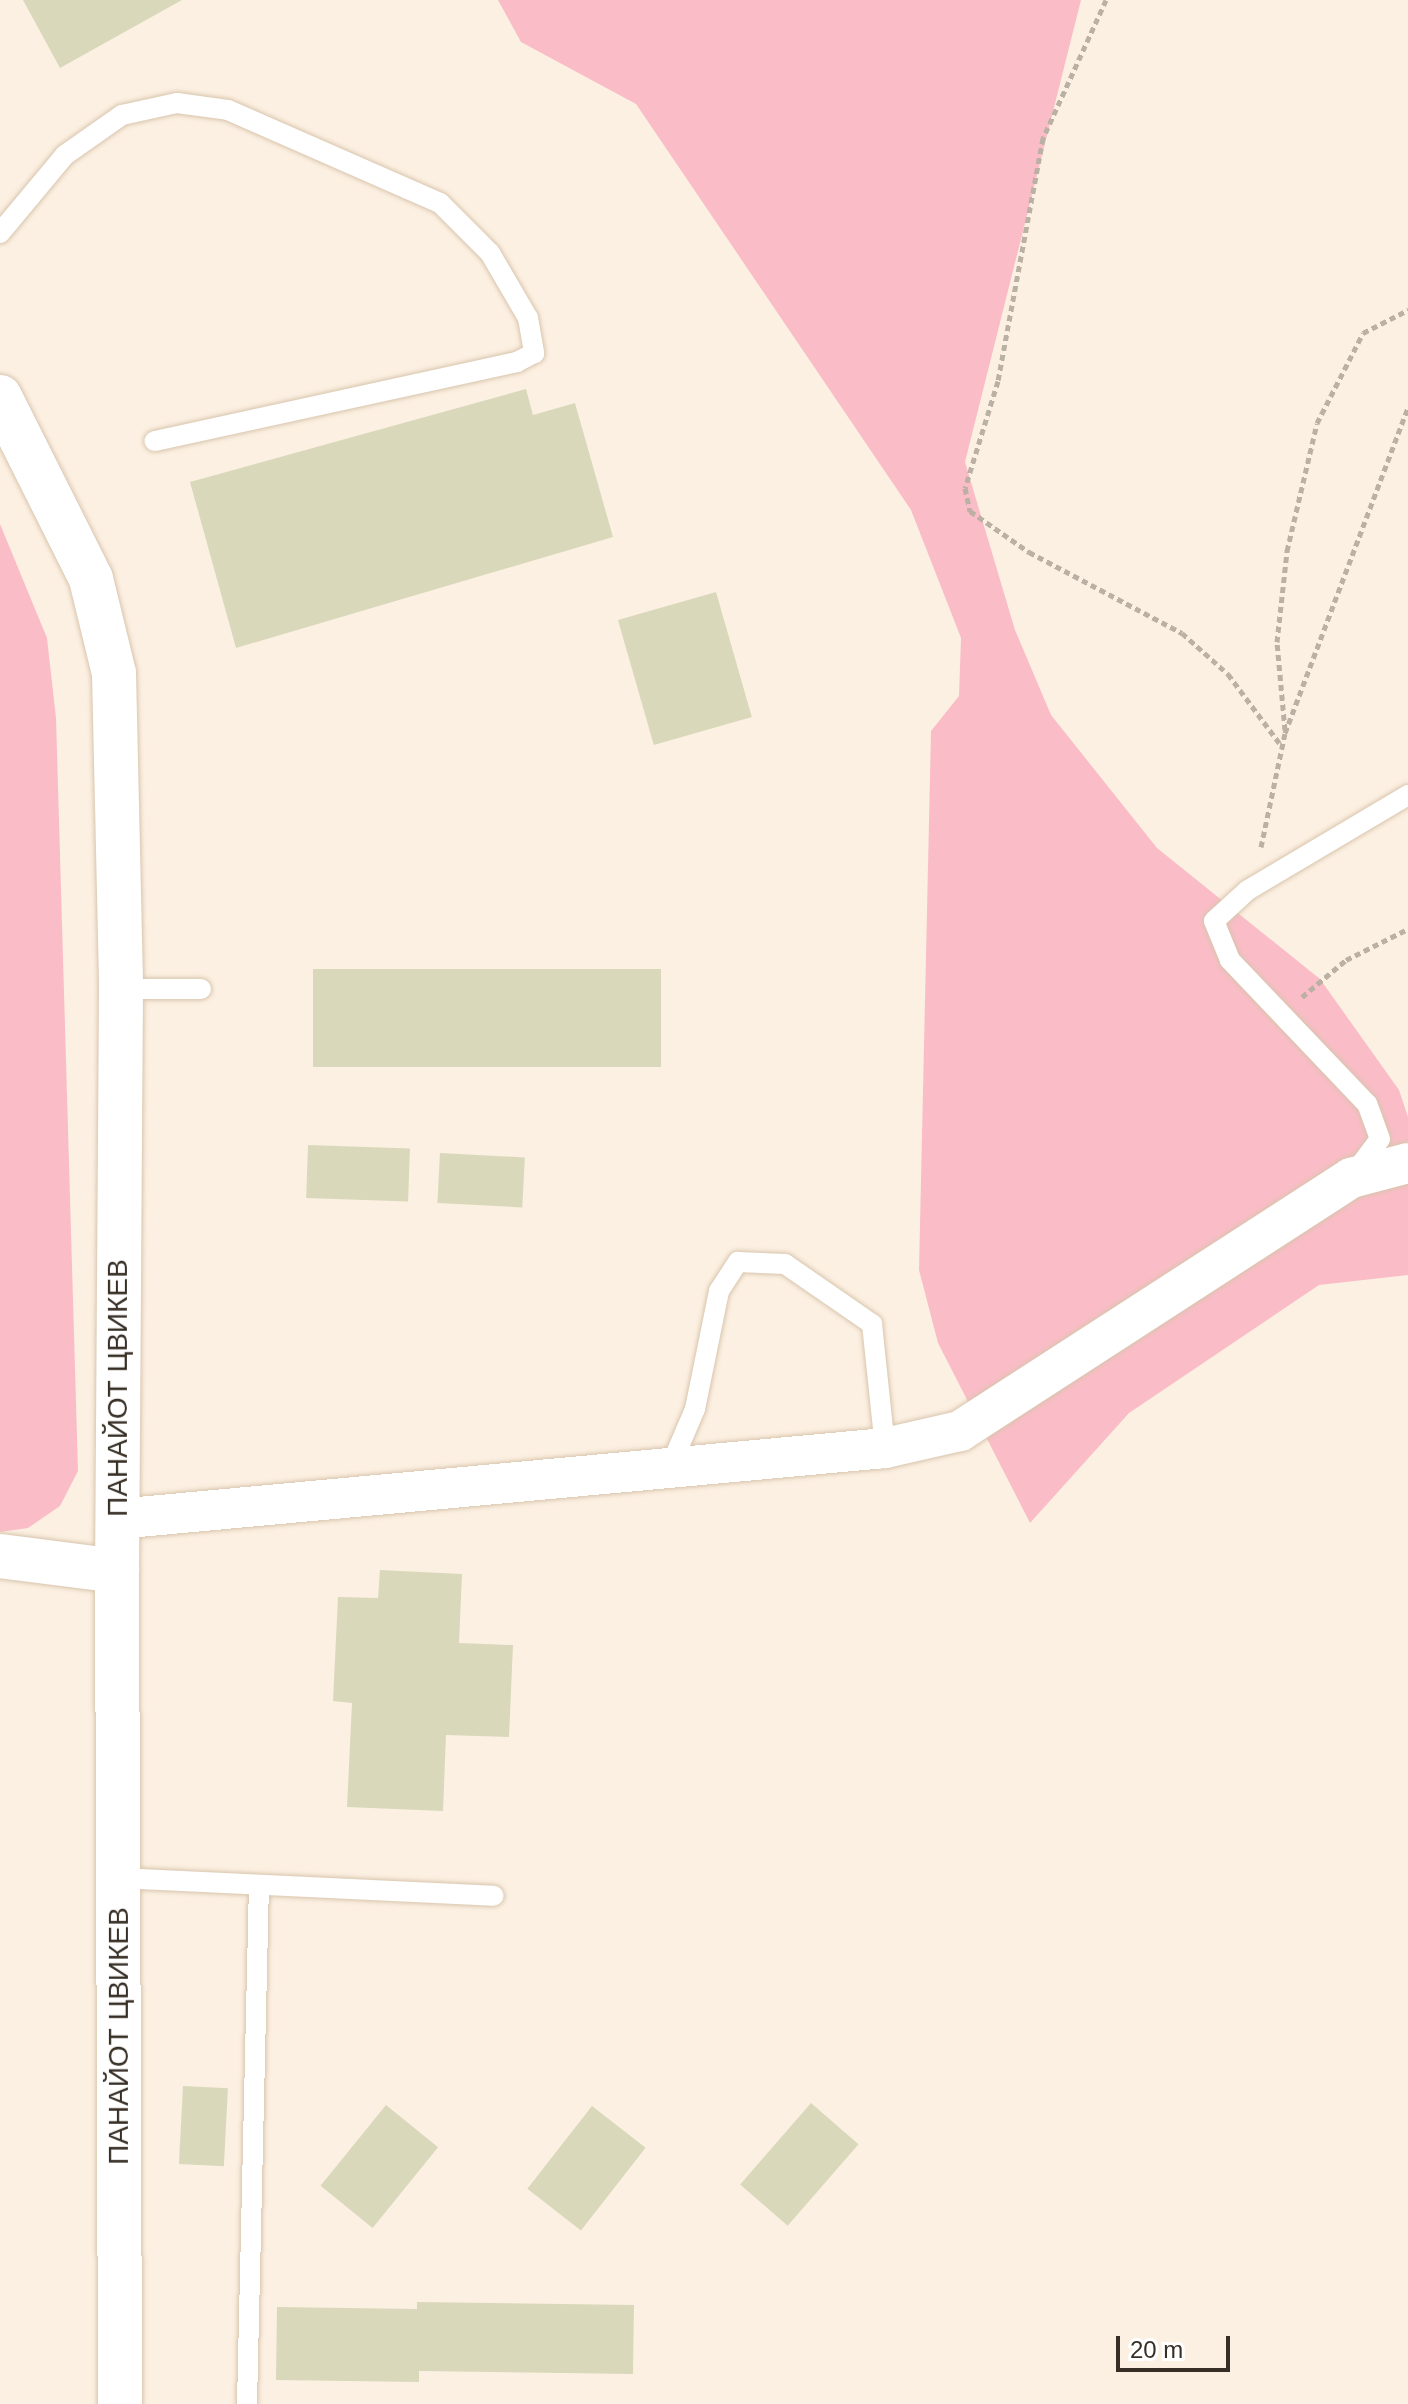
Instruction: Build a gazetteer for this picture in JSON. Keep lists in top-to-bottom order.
{
  "streets": {
    "street": ["ПАНАЙОТ ЦВИКЕВ"]
  },
  "scale_bar": "20 m"
}
